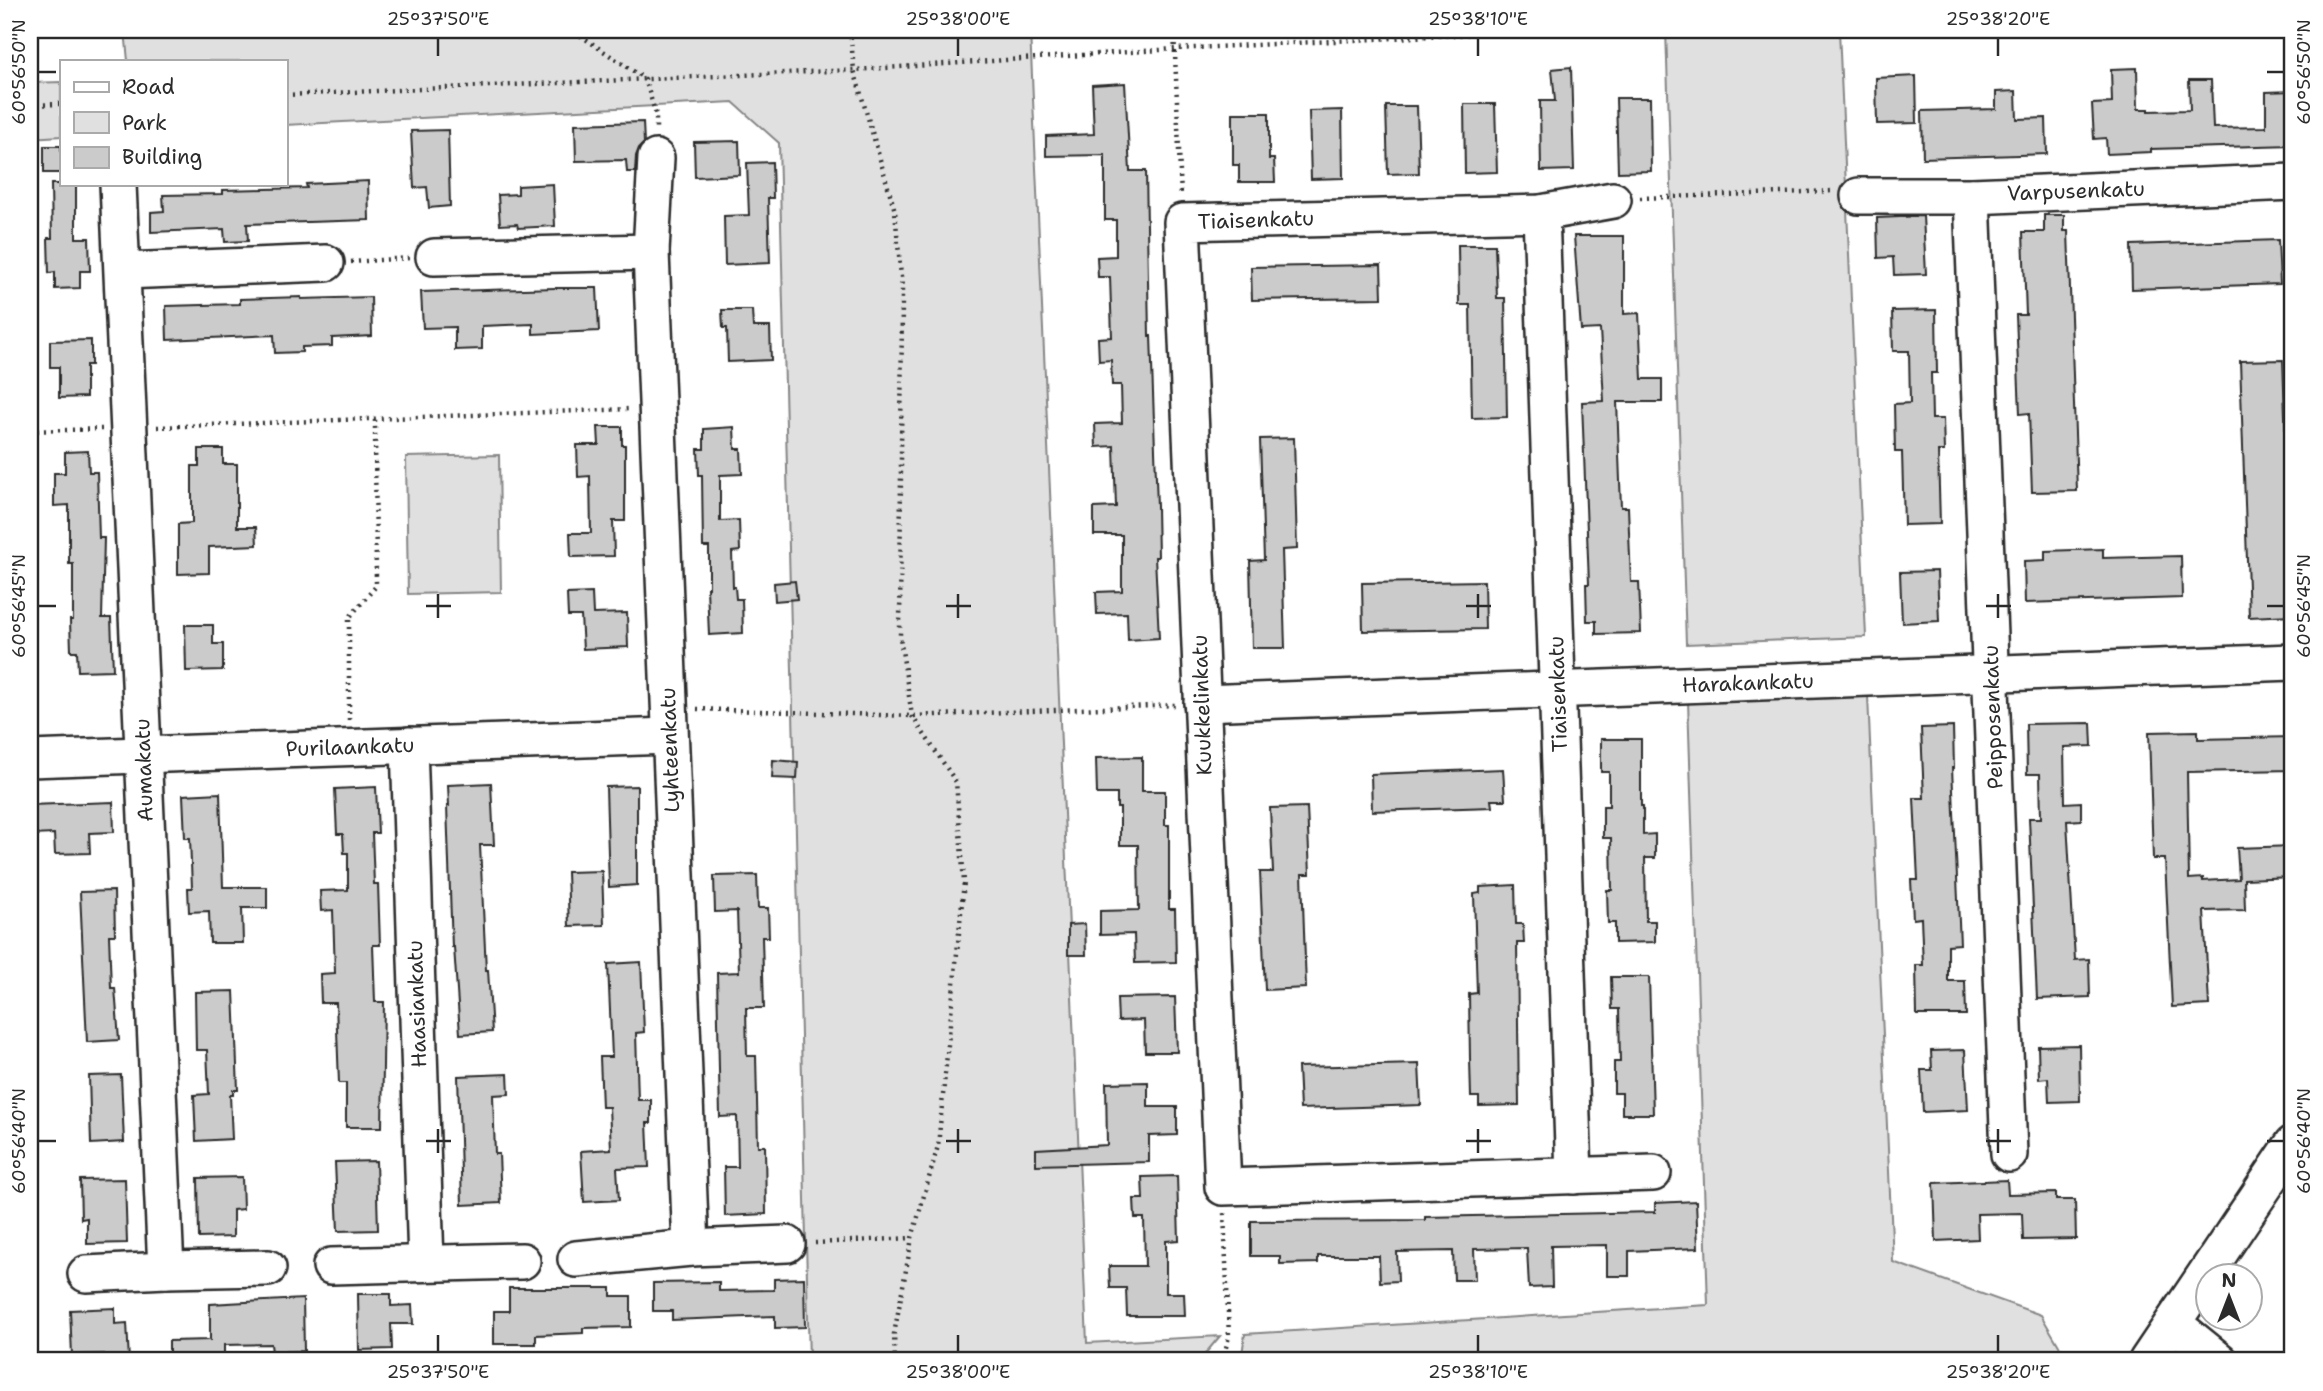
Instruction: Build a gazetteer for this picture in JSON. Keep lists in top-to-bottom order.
{
  "streets": {
    "street": [
      "Varpusenkatu",
      "Tiaisenkatu",
      "Harakankatu",
      "Kuukkelinkatu",
      "Peipposenkatu",
      "Purilaankatu",
      "Lyhteenkatu",
      "Aumakatu",
      "Haasiankatu"
    ]
  },
  "crossings": [
    ["Varpusenkatu", "Peipposenkatu"],
    ["Tiaisenkatu", "Harakankatu"],
    ["Tiaisenkatu", "Kuukkelinkatu"],
    ["Harakankatu", "Kuukkelinkatu"],
    ["Harakankatu", "Peipposenkatu"],
    ["Purilaankatu", "Lyhteenkatu"],
    ["Purilaankatu", "Aumakatu"],
    ["Purilaankatu", "Haasiankatu"]
  ],
  "legend": ["Road", "Park", "Building"],
  "north": "top",
  "coordinates": [
    "25°37'50\"E",
    "25°38'00\"E",
    "25°38'10\"E",
    "25°38'20\"E",
    "60°56'50\"N",
    "60°56'45\"N",
    "60°56'40\"N"
  ]
}
